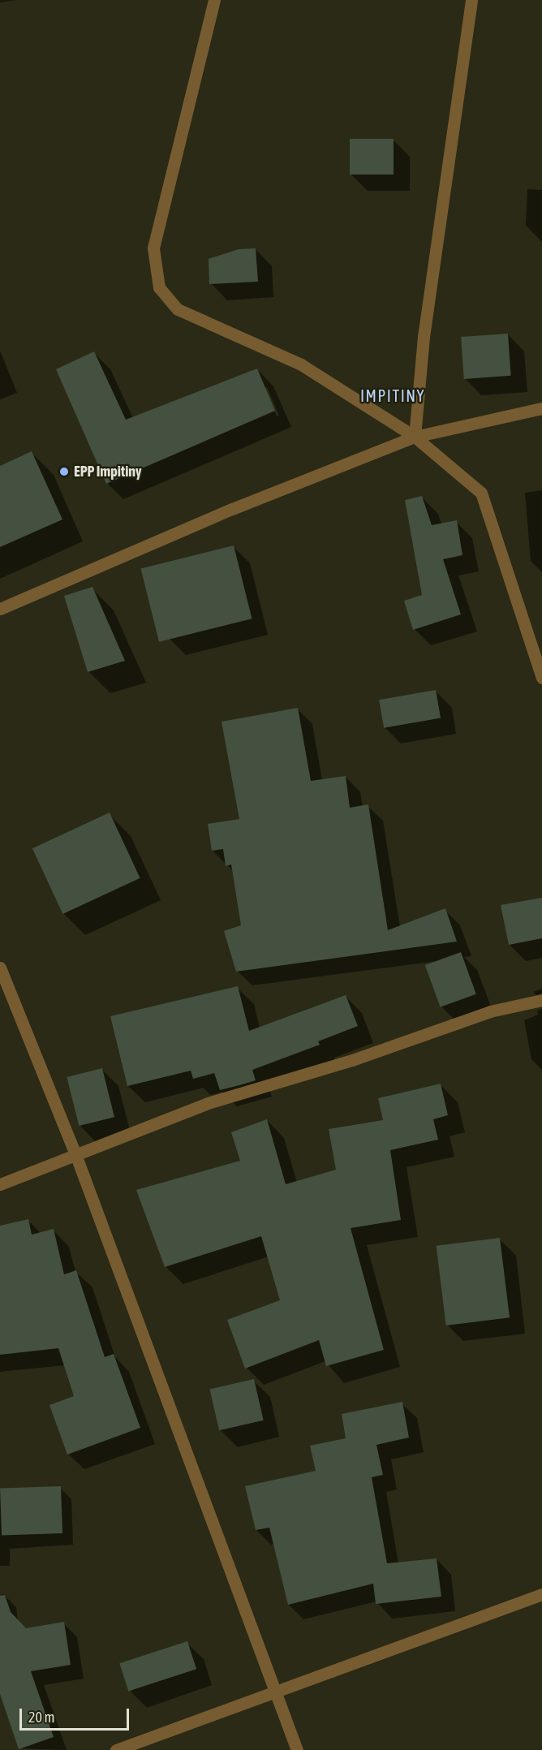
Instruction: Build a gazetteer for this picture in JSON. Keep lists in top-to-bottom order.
{
  "districts": ["IMPITINY"],
  "places": ["EPP Impitiny"],
  "scale_bar": "20 m"
}
